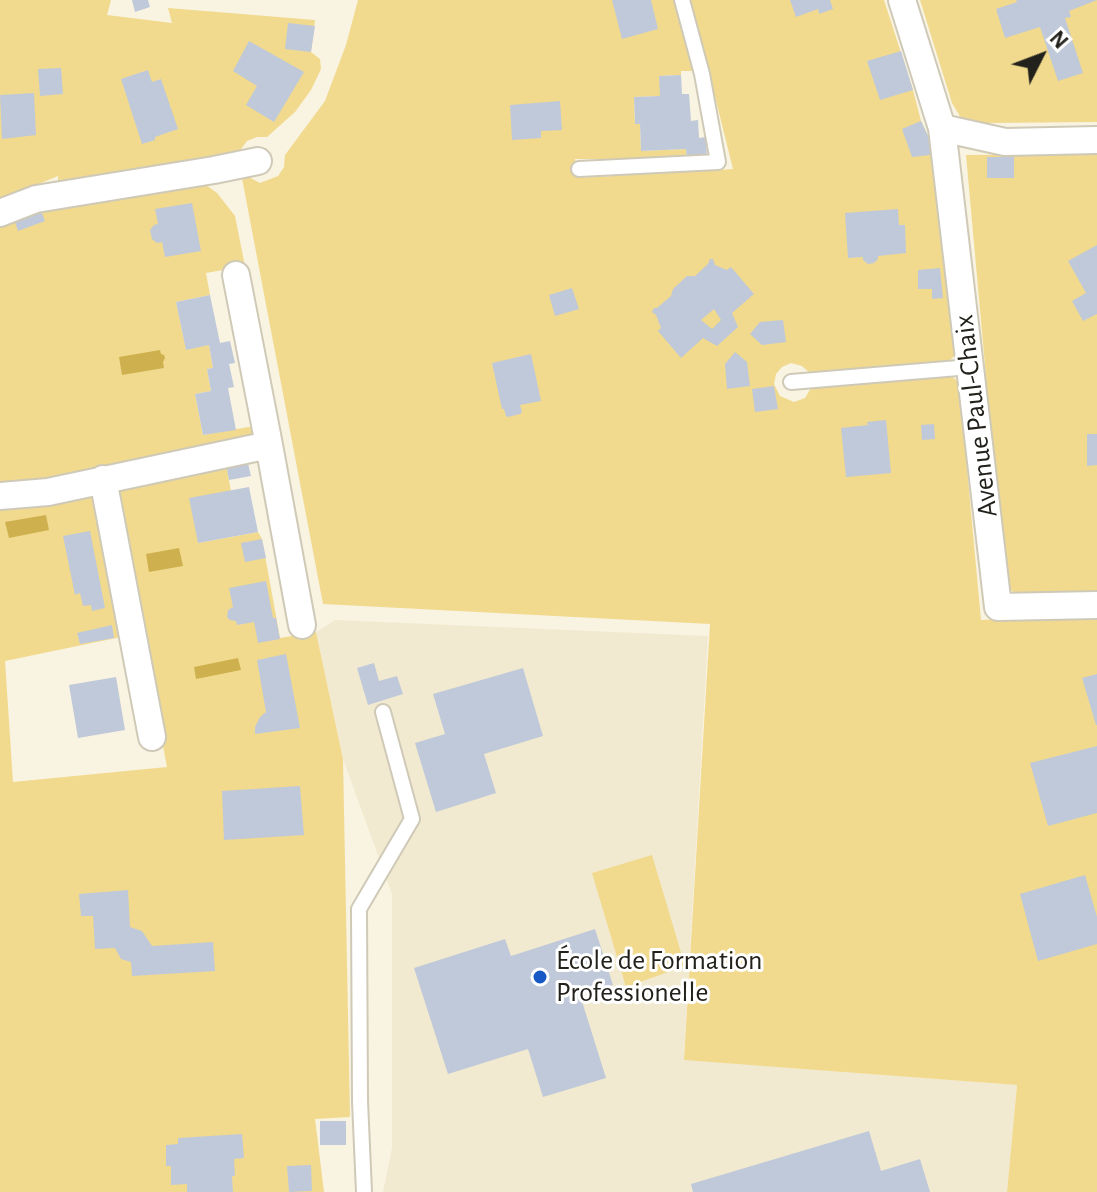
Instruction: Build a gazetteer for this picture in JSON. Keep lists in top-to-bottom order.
{
  "streets": {
    "street": ["Avenue Paul-Chaix"]
  },
  "places": ["École de Formation Professionelle"],
  "north": "top right"
}
